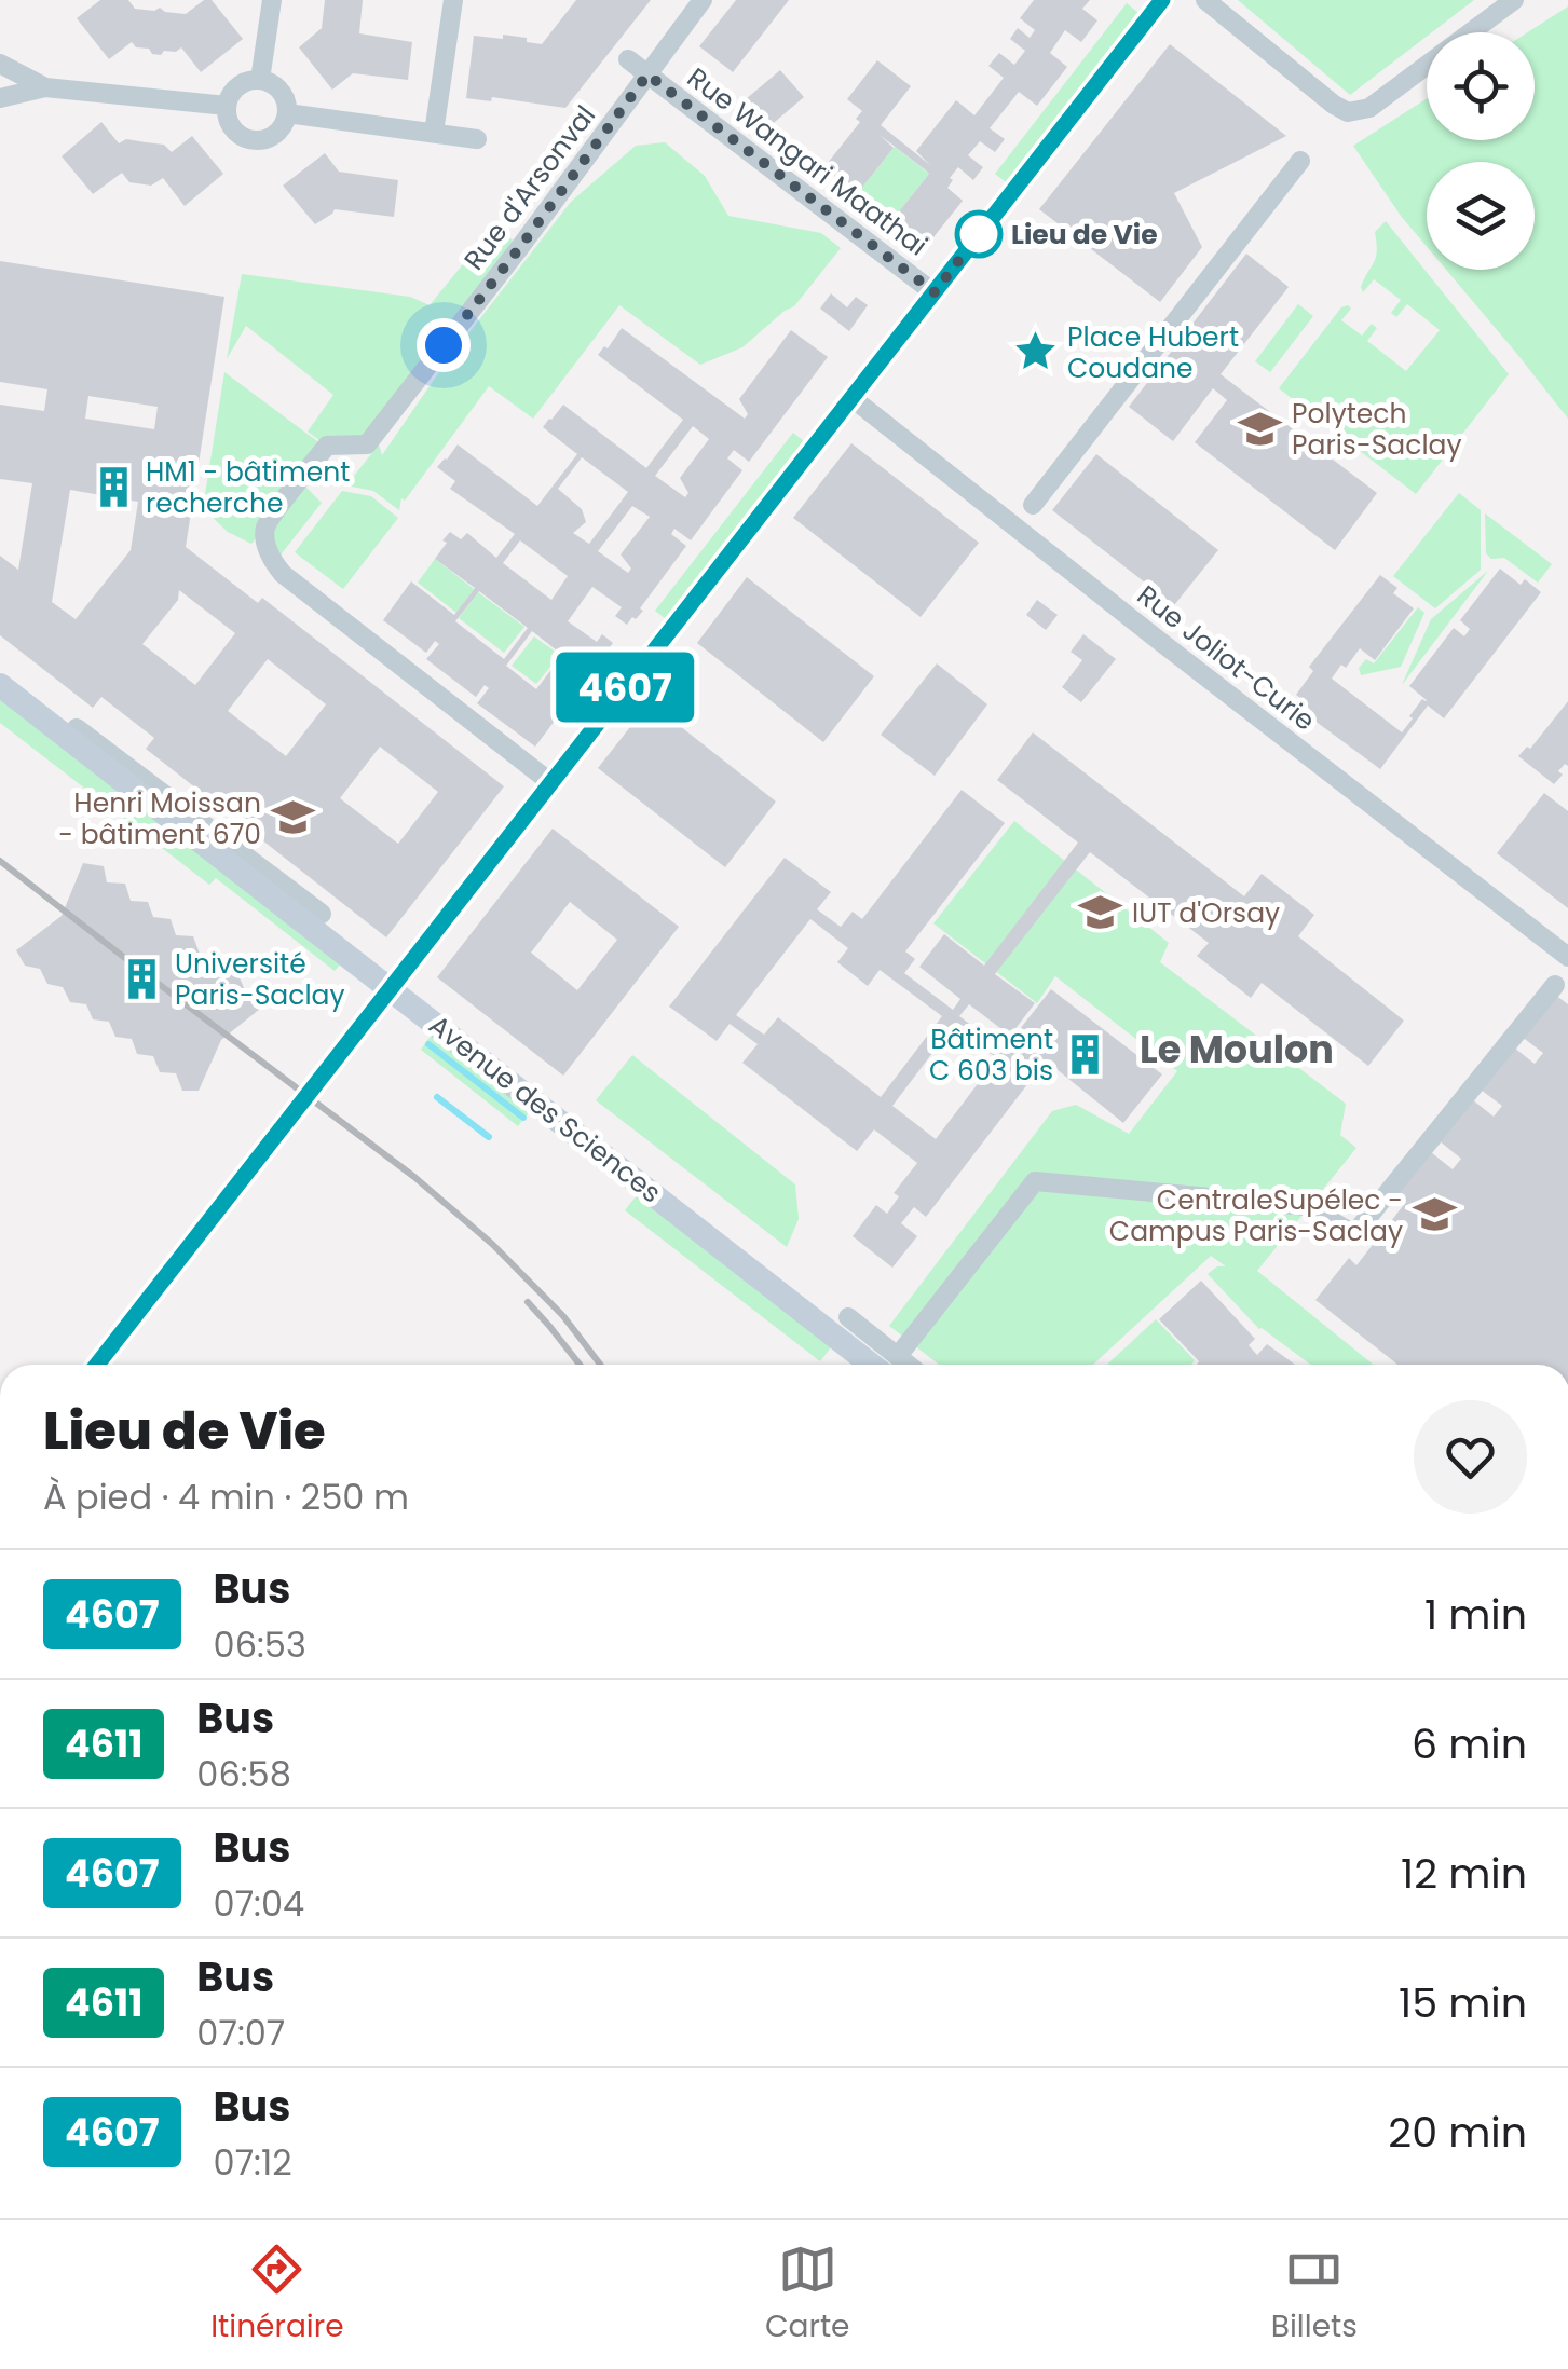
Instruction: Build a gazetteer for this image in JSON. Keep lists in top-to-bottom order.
{
  "streets": {
    "street": [
      "Rue Wangari Maathai",
      "Rue d'Arsonval",
      "Rue Joliot-Curie",
      "Avenue des Sciences"
    ]
  },
  "crossings": [
    ["Rue Wangari Maathai", "Rue d'Arsonval"]
  ],
  "districts": ["Le Moulon"],
  "places": {
    "other": ["Lieu de Vie"],
    "place": ["Place Hubert Coudane"],
    "school or university": [
      "Polytech Paris-Saclay",
      "Henri Moissan - bâtiment 670",
      "IUT d'Orsay",
      "CentraleSupélec - Campus Paris-Saclay"
    ],
    "building": ["HM1 - bâtiment recherche", "Université Paris-Saclay", "Bâtiment C 603 bis"]
  },
  "lines": ["bus line 4607"],
  "page": {
    "on_map": "4607",
    "heading": ["Lieu de Vie", "À pied · 4 min · 250 m"],
    "list": [
      {
        "mark": "4607",
        "name": "Bus",
        "note": "06:53",
        "value": "1 min"
      },
      {
        "mark": "4611",
        "name": "Bus",
        "note": "06:58",
        "value": "6 min"
      },
      {
        "mark": "4607",
        "name": "Bus",
        "note": "07:04",
        "value": "12 min"
      },
      {
        "mark": "4611",
        "name": "Bus",
        "note": "07:07",
        "value": "15 min"
      },
      {
        "mark": "4607",
        "name": "Bus",
        "note": "07:12",
        "value": "20 min"
      }
    ],
    "tabs": ["Itinéraire", "Carte", "Billets"]
  }
}
